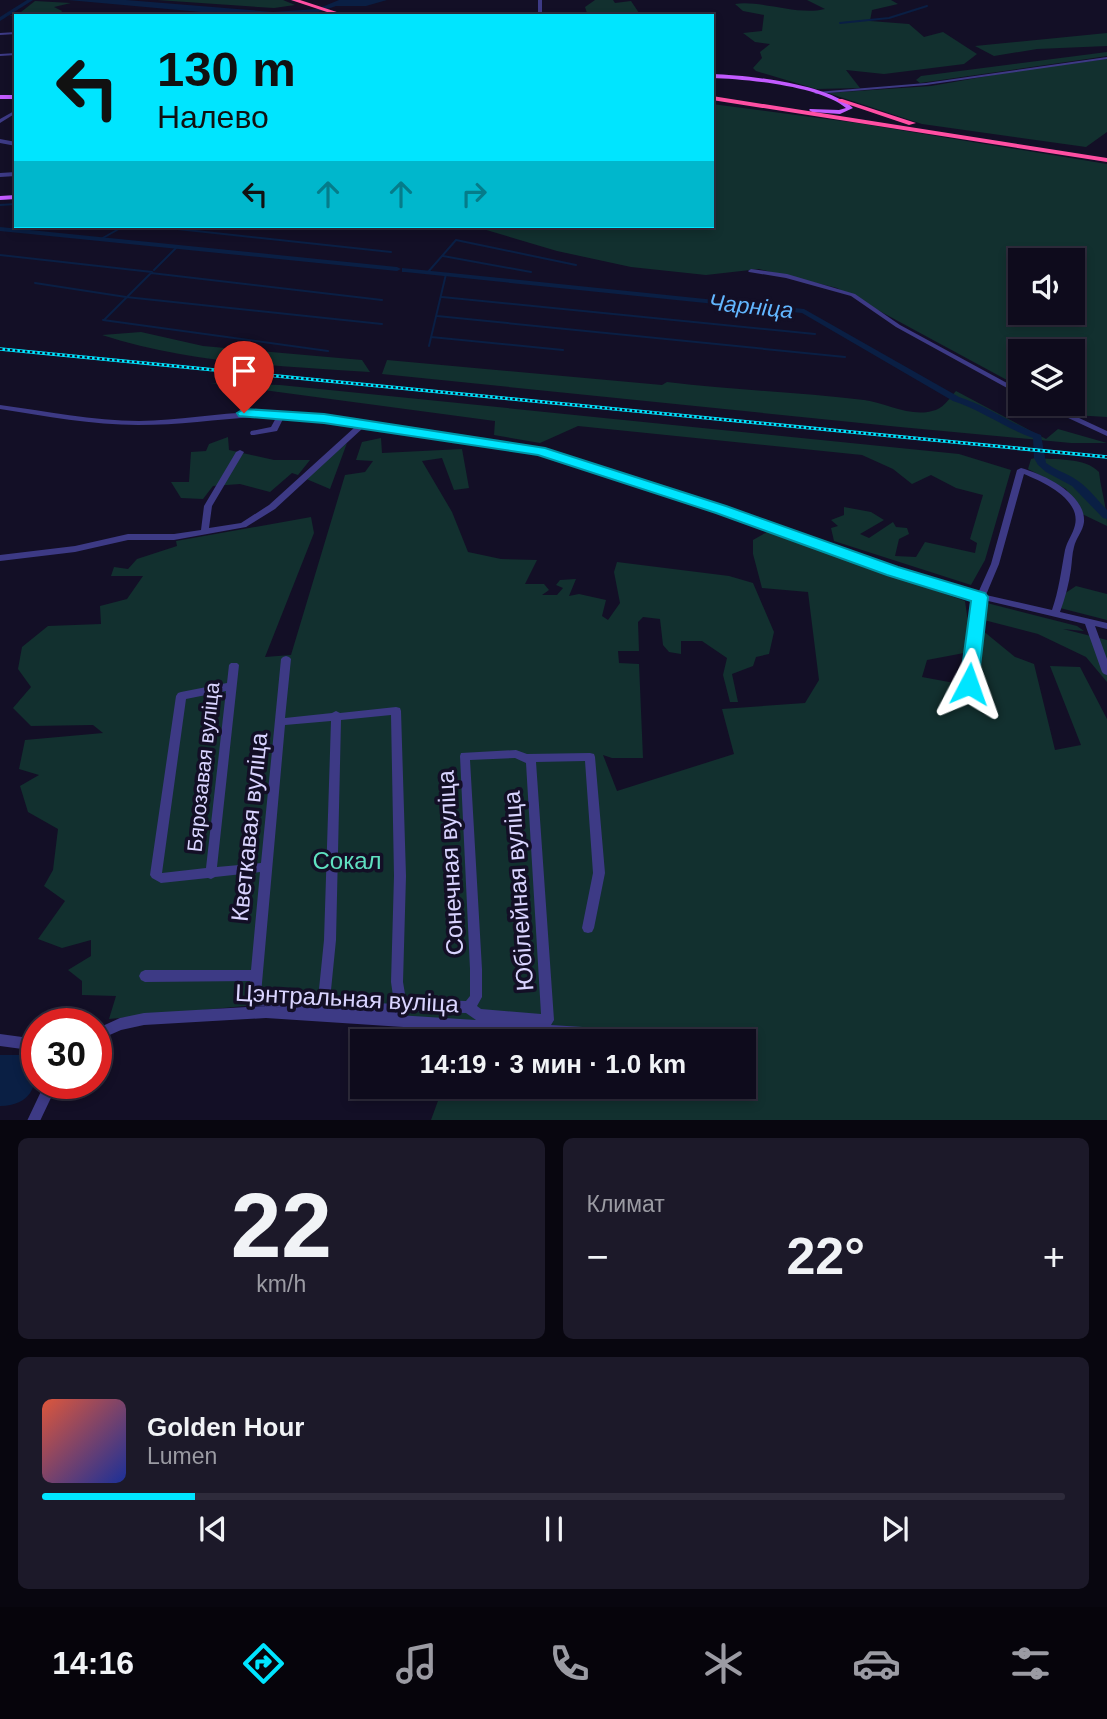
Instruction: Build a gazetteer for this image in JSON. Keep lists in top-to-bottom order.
{
  "streets": {
    "street": [
      "Бярозавая вуліца",
      "Кветкавая вуліца",
      "Сонечная вуліца",
      "Юбілейная вуліца",
      "Цэнтральная вуліца"
    ]
  },
  "crossings": [
    ["Сонечная вуліца", "Юбілейная вуліца"]
  ],
  "water": ["Чарніца"],
  "parks": ["Сокал"],
  "page": {
    "turn": ["130 m", "Налево"],
    "limit": "30",
    "trip": "14:19 · 3 мин · 1.0 km",
    "tile": [
      ["22", "km/h"],
      "Климат"
    ],
    "heat": ["−", "22°", "+"],
    "song": ["Golden Hour", "Lumen"],
    "tabs": "14:16"
  }
}
